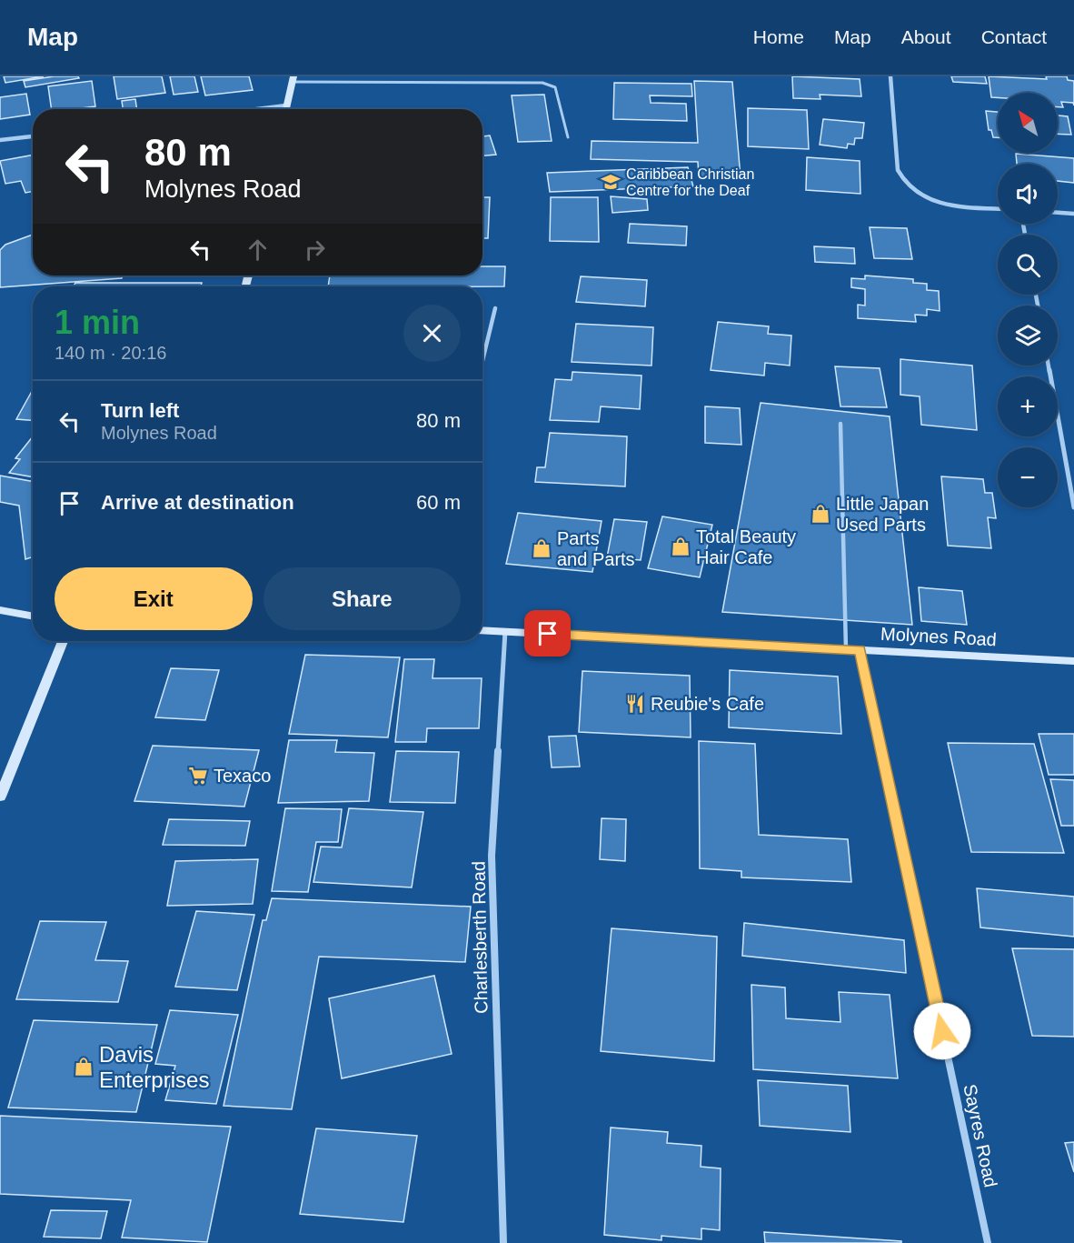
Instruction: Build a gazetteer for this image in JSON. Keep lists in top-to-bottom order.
{
  "streets": {
    "main road": ["Molynes Road"],
    "street": ["Charlesberth Road", "Sayres Road"]
  },
  "crossings": [
    ["Molynes Road", "Charlesberth Road"],
    ["Molynes Road", "Sayres Road"]
  ],
  "places": {
    "school or university": ["Caribbean Christian Centre for the Deaf"],
    "shop": [
      "Little Japan Used Parts",
      "Total Beauty Hair Cafe",
      "Parts and Parts",
      "Davis Enterprises"
    ],
    "restaurant": ["Reubie's Cafe"],
    "supermarket": ["Texaco"]
  },
  "north": "top left",
  "page": {
    "header": "Map",
    "nav": [
      "Home",
      "Map",
      "About",
      "Contact"
    ],
    "map_buttons": ["+", "−"],
    "turn": ["80 m", "Molynes Road"],
    "heading": ["1 min", "140 m · 20:16"],
    "list": [
      {
        "name": "Turn left",
        "note": "Molynes Road",
        "value": "80 m"
      },
      {
        "name": "Arrive at destination",
        "value": "60 m"
      }
    ],
    "buttons": ["Exit", "Share"]
  }
}
